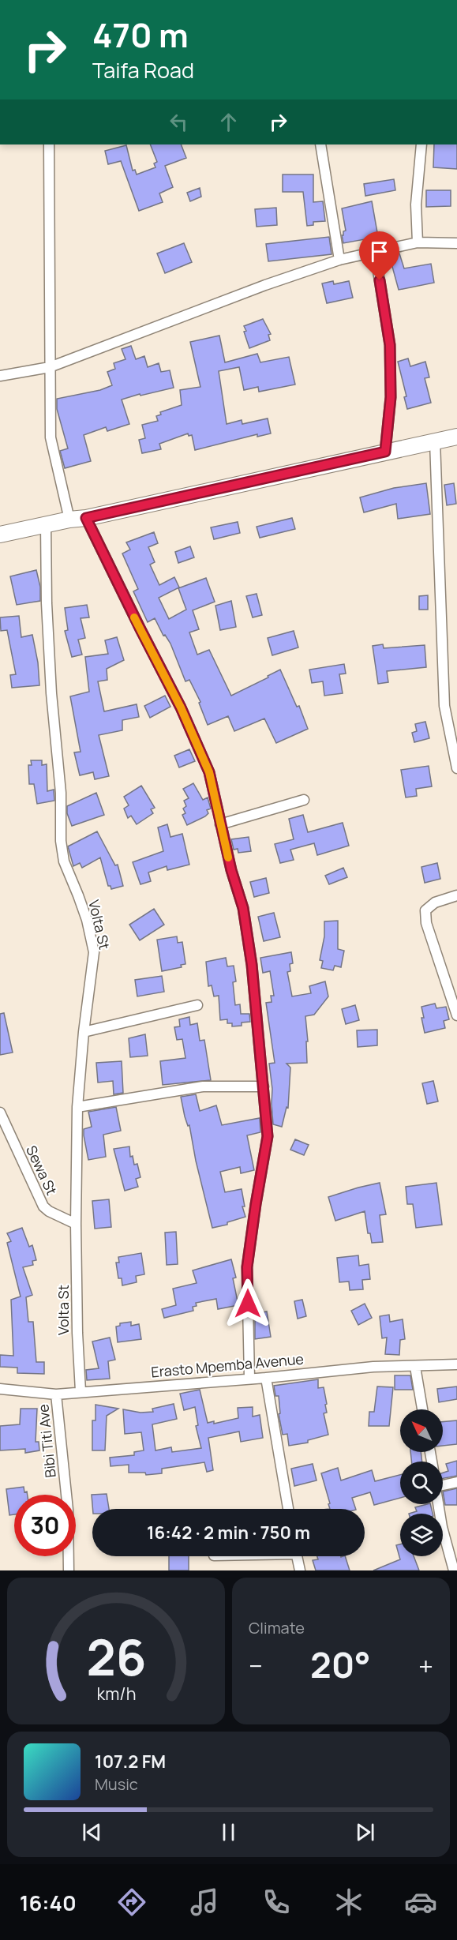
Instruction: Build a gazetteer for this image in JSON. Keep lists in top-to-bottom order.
{
  "streets": {
    "street": [
      "Volta St",
      "Sewa St",
      "Erasto Mpemba Avenue",
      "Bibi Titi Ave"
    ]
  },
  "crossings": [
    ["Volta St", "Sewa St"],
    ["Volta St", "Erasto Mpemba Avenue"],
    ["Erasto Mpemba Avenue", "Bibi Titi Ave"]
  ],
  "north": "top left",
  "page": {
    "turn": ["470 m", "Taifa Road"],
    "limit": "30",
    "trip": "16:42 · 2 min · 750 m",
    "tile": "Climate",
    "heat": ["−", "20°", "+"],
    "song": ["107.2 FM", "Music"],
    "tabs": "16:40",
    "gauge": ["26", "km/h"]
  }
}
